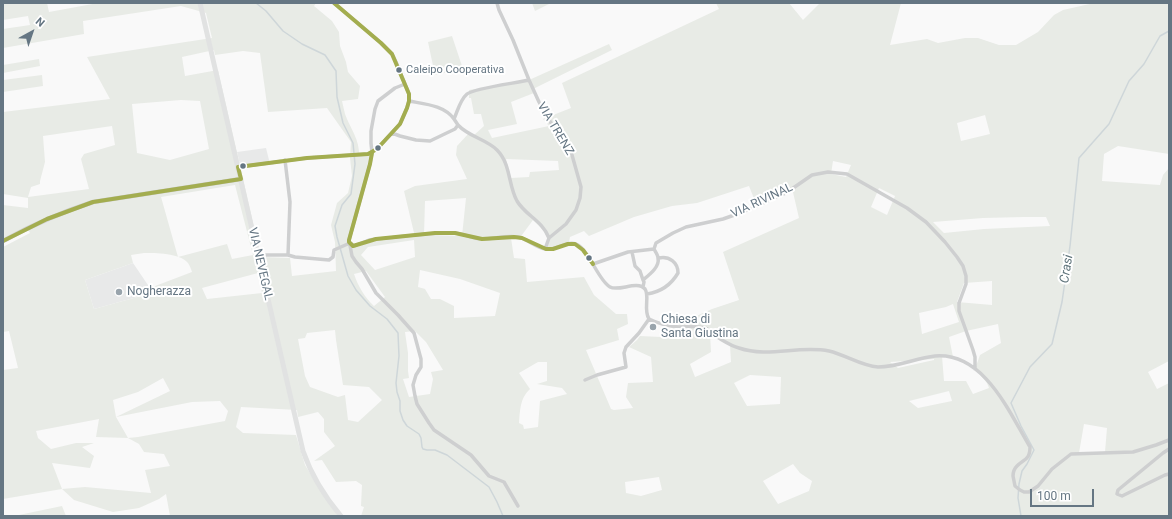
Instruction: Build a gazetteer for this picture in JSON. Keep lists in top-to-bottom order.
{
  "streets": {
    "main road": ["VIA NEVEGAL"],
    "street": ["VIA TRENZ", "VIA RIVINAL"]
  },
  "water": ["Crasi"],
  "places": ["Caleipo Cooperativa", "Nogherazza", "Chiesa di Santa Giustina"],
  "scale_bar": "100 m",
  "north": "top right"
}
